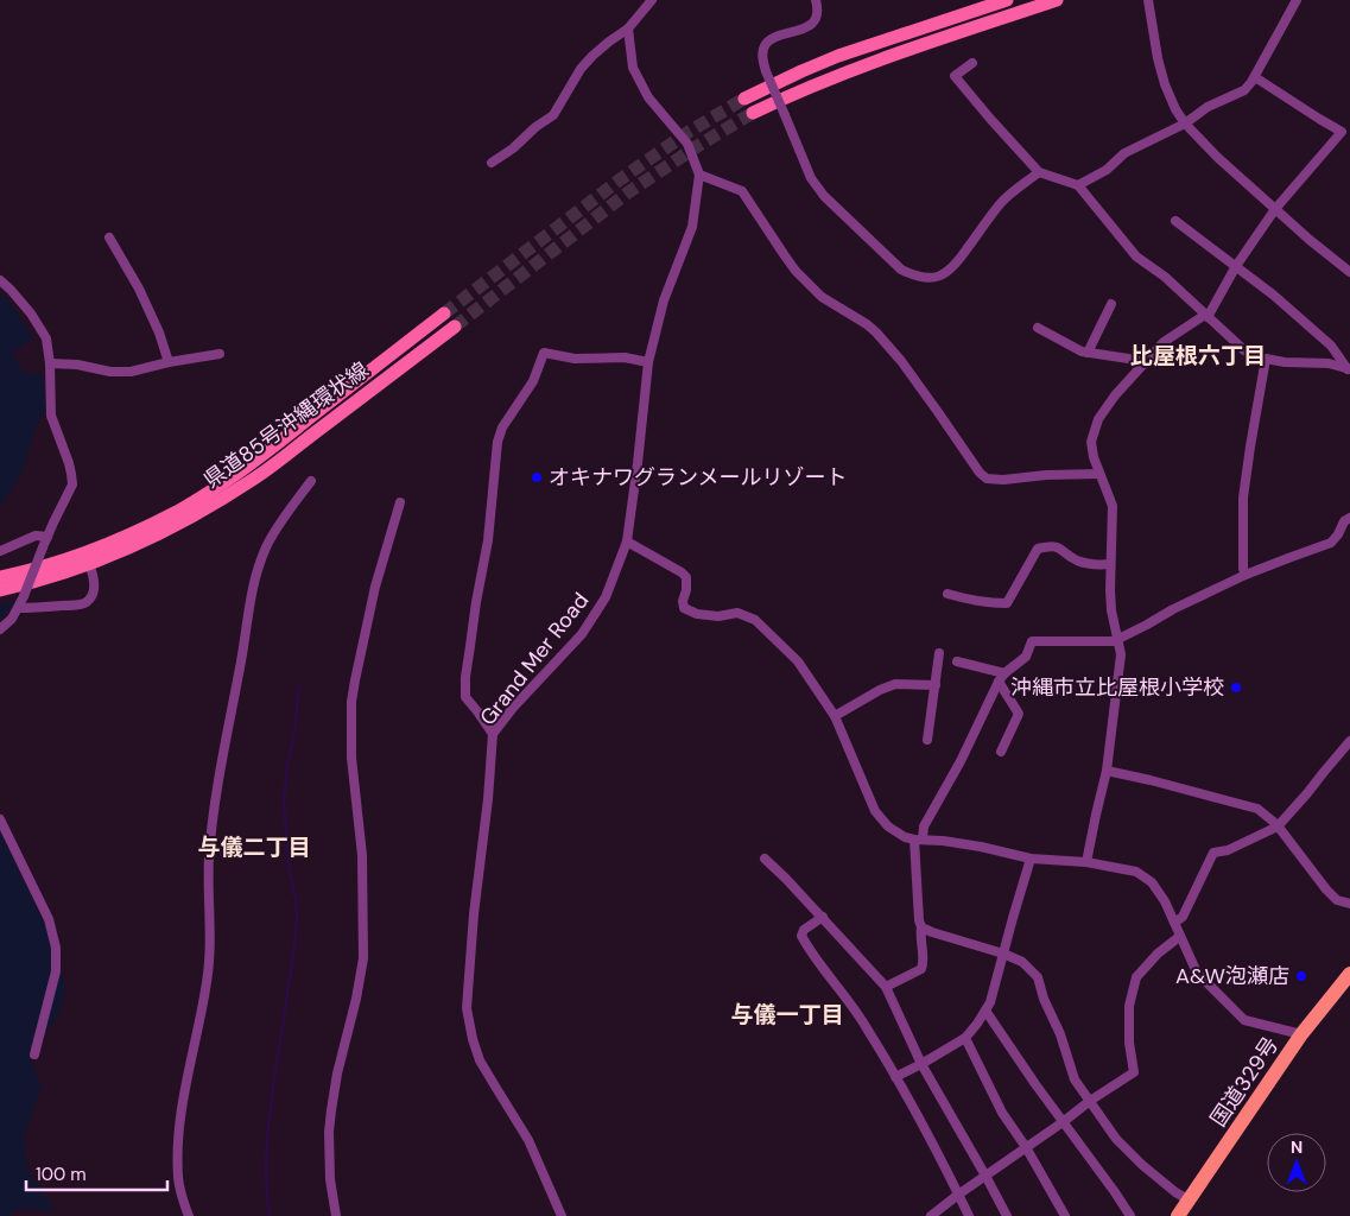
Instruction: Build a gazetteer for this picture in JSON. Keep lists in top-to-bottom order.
{
  "streets": {
    "highway": ["国道329号"],
    "main road": ["県道85号沖縄環状線"],
    "street": ["Grand Mer Road"]
  },
  "districts": ["比屋根六丁目", "与儀二丁目", "与儀一丁目"],
  "places": ["オキナワグランメールリゾート", "沖縄市立比屋根小学校", "A&W泡瀬店"],
  "scale_bar": "100 m",
  "north": "top"
}
